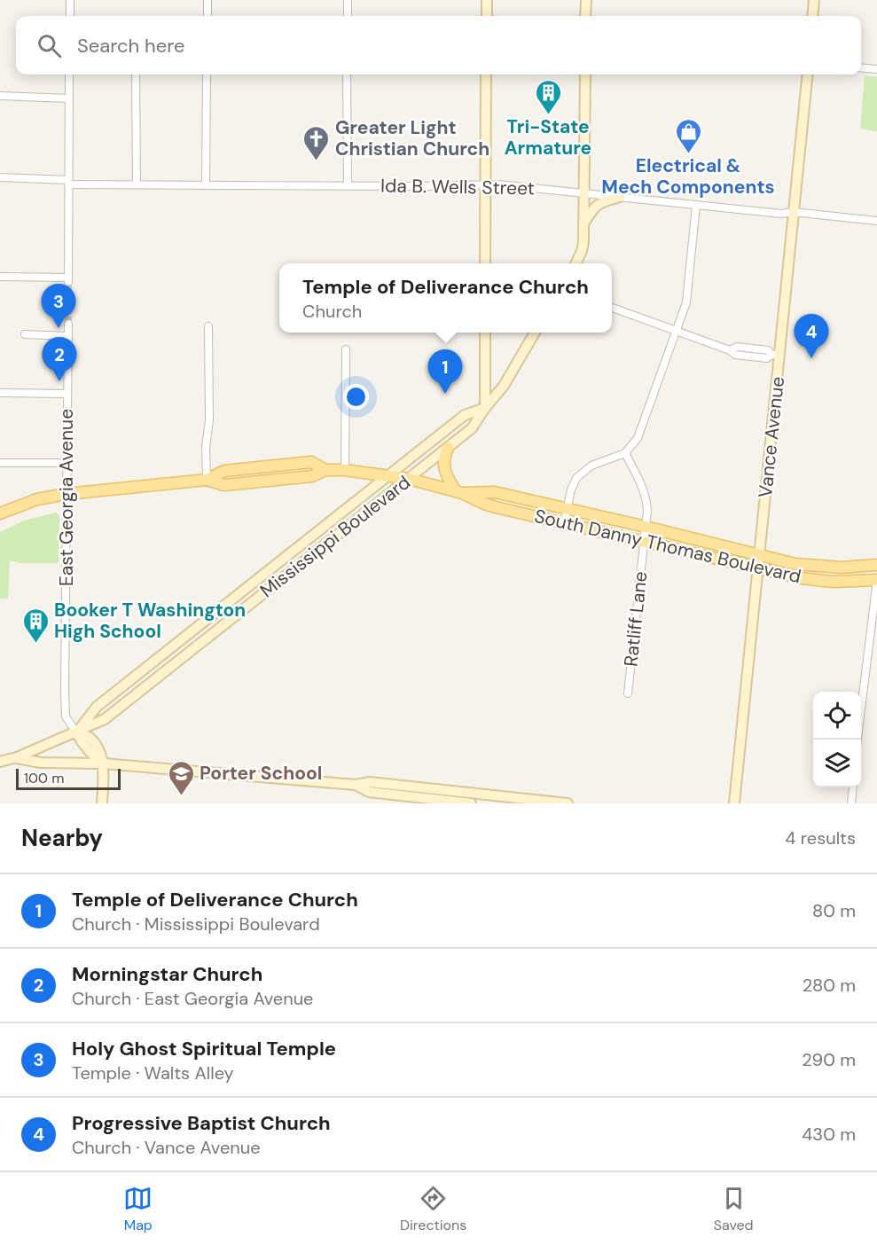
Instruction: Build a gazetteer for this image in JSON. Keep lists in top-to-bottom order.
{
  "streets": {
    "main road": ["South Danny Thomas Boulevard"],
    "street": [
      "Ida B. Wells Street",
      "Vance Avenue",
      "East Georgia Avenue",
      "Mississippi Boulevard",
      "Ratliff Lane"
    ]
  },
  "crossings": [
    ["Ida B. Wells Street", "Vance Avenue"],
    ["Vance Avenue", "South Danny Thomas Boulevard"],
    ["East Georgia Avenue", "Mississippi Boulevard"],
    ["East Georgia Avenue", "South Danny Thomas Boulevard"],
    ["Mississippi Boulevard", "South Danny Thomas Boulevard"],
    ["South Danny Thomas Boulevard", "Ratliff Lane"]
  ],
  "places": {
    "building": ["Tri-State Armature", "Booker T Washington High School"],
    "shop": ["Electrical & Mech Components"],
    "church": ["Greater Light Christian Church"],
    "school or university": ["Porter School"]
  },
  "scale_bar": "100 m",
  "page": {
    "search": "Search here",
    "popup": ["Temple of Deliverance Church", "Church"],
    "pins": [
      "3",
      "4",
      "2",
      "1"
    ],
    "scale": "100 m",
    "heading": ["Nearby", "4 results"],
    "list": [
      {
        "mark": "1",
        "name": "Temple of Deliverance Church",
        "note": "Church · Mississippi Boulevard",
        "value": "80 m"
      },
      {
        "mark": "2",
        "name": "Morningstar Church",
        "note": "Church · East Georgia Avenue",
        "value": "280 m"
      },
      {
        "mark": "3",
        "name": "Holy Ghost Spiritual Temple",
        "note": "Temple · Walts Alley",
        "value": "290 m"
      },
      {
        "mark": "4",
        "name": "Progressive Baptist Church",
        "note": "Church · Vance Avenue",
        "value": "430 m"
      }
    ],
    "nav": ["Map", "Directions", "Saved"]
  }
}
